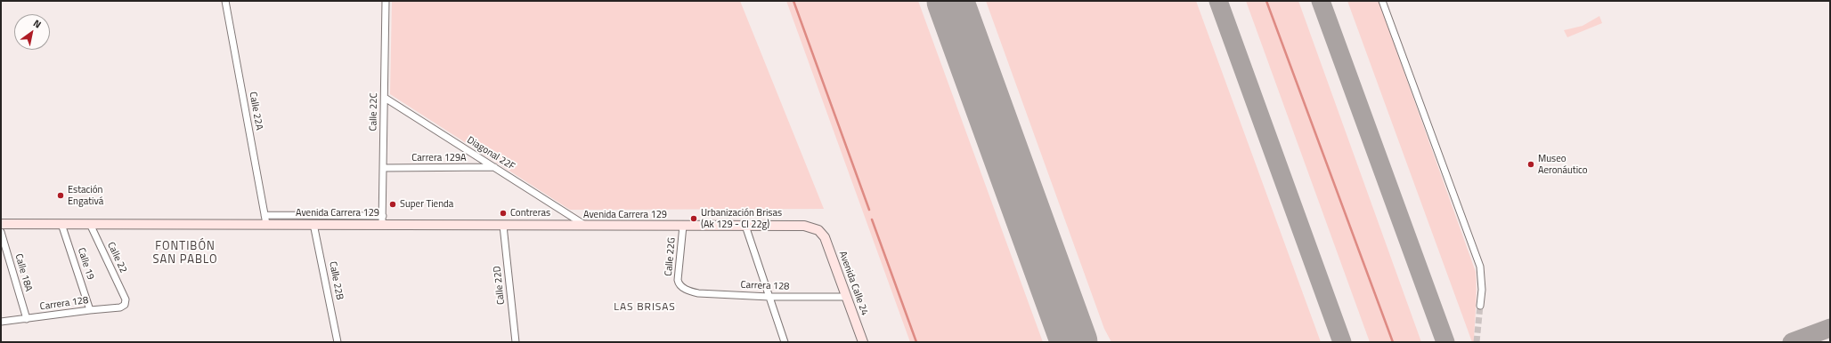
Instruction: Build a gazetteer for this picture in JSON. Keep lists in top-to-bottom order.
{
  "streets": {
    "main road": ["Avenida Carrera 129", "Avenida Calle 24"],
    "street": [
      "Calle 22A",
      "Calle 22C",
      "Diagonal 22F",
      "Carrera 129A",
      "Calle 22G",
      "Calle 22",
      "Calle 19",
      "Calle 18A",
      "Calle 22B",
      "Calle 22D",
      "Carrera 128"
    ]
  },
  "crossings": [
    ["Calle 22A", "Avenida Carrera 129"],
    ["Calle 22C", "Diagonal 22F"],
    ["Calle 22C", "Carrera 129A"],
    ["Calle 22C", "Avenida Carrera 129"],
    ["Diagonal 22F", "Carrera 129A"],
    ["Diagonal 22F", "Avenida Carrera 129"],
    ["Avenida Carrera 129", "Calle 22G"],
    ["Avenida Carrera 129", "Calle 22"],
    ["Avenida Carrera 129", "Calle 19"],
    ["Avenida Carrera 129", "Calle 22B"],
    ["Avenida Carrera 129", "Avenida Calle 24"],
    ["Avenida Carrera 129", "Calle 22D"],
    ["Calle 22G", "Carrera 128"],
    ["Calle 22", "Carrera 128"],
    ["Calle 19", "Carrera 128"],
    ["Calle 18A", "Carrera 128"],
    ["Avenida Calle 24", "Carrera 128"]
  ],
  "districts": ["FONTIBÓN SAN PABLO", "LAS BRISAS"],
  "places": [
    "Museo Aeronáutico",
    "Estación Engativá",
    "Super Tienda",
    "Contreras",
    "Urbanización Brisas (Ak 129 - Cl 22g)"
  ],
  "north": "top right"
}
